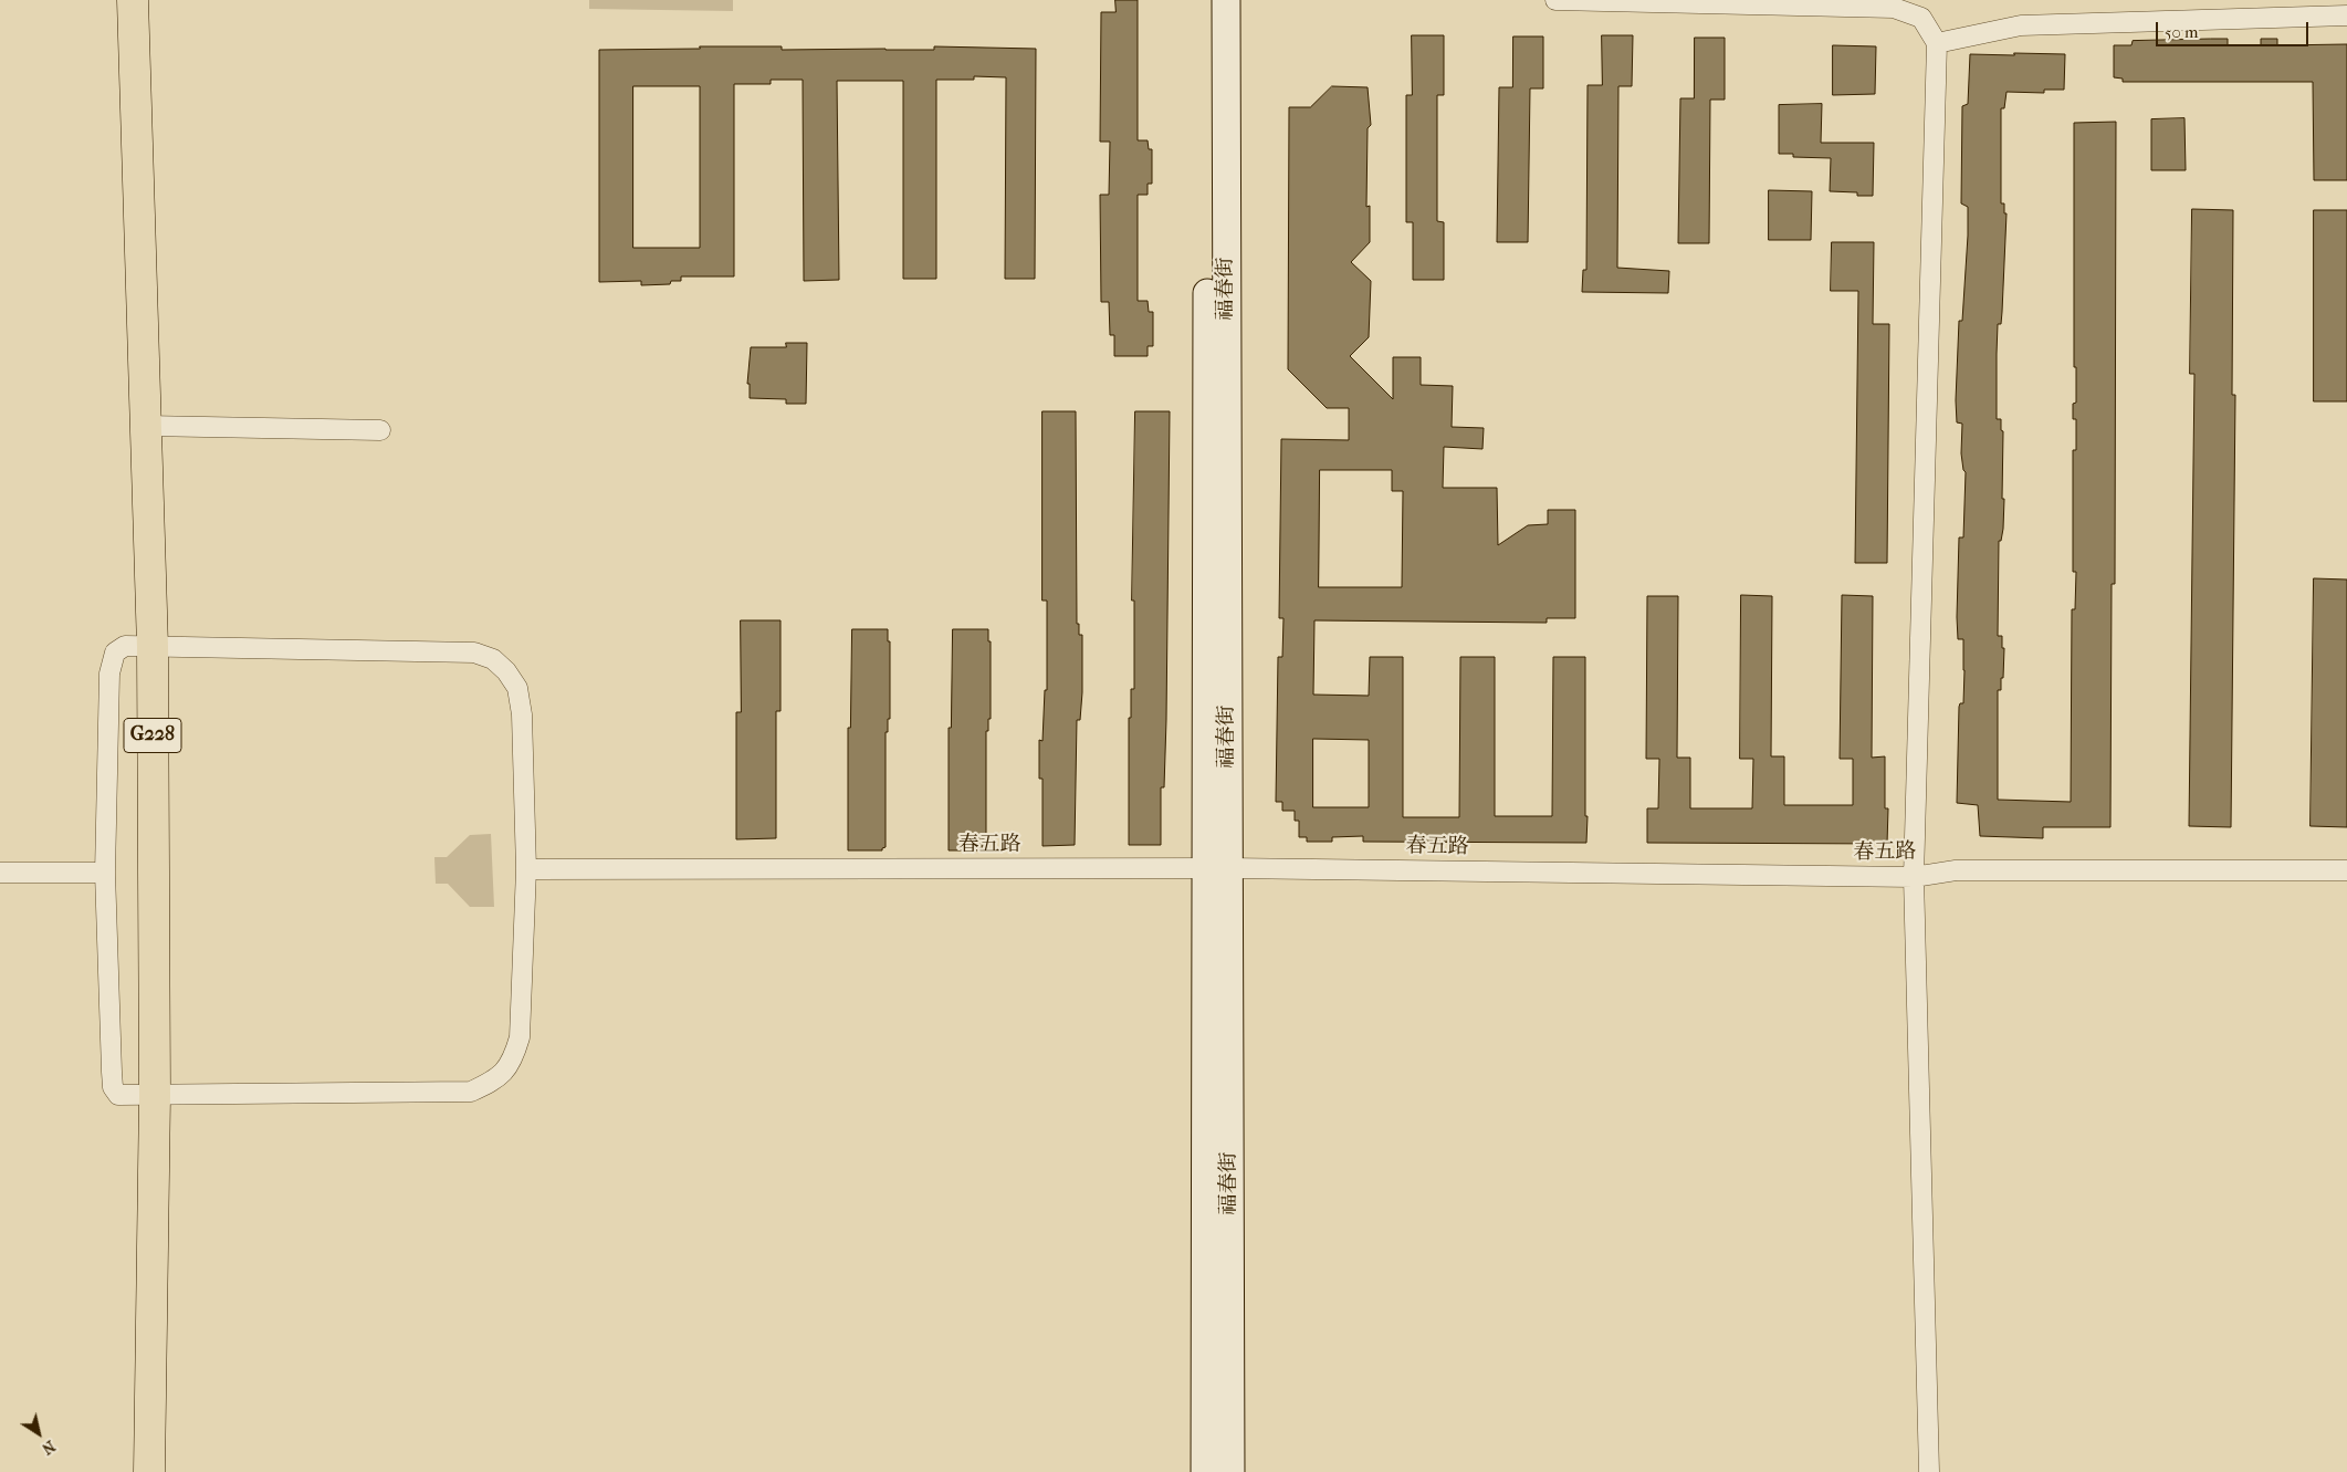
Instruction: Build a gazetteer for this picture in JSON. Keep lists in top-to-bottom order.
{
  "streets": {
    "highway": ["G228"],
    "main road": ["福春街"],
    "street": ["春五路"]
  },
  "crossings": [
    ["福春街", "春五路"]
  ],
  "scale_bar": "50 m",
  "north": "bottom right"
}
